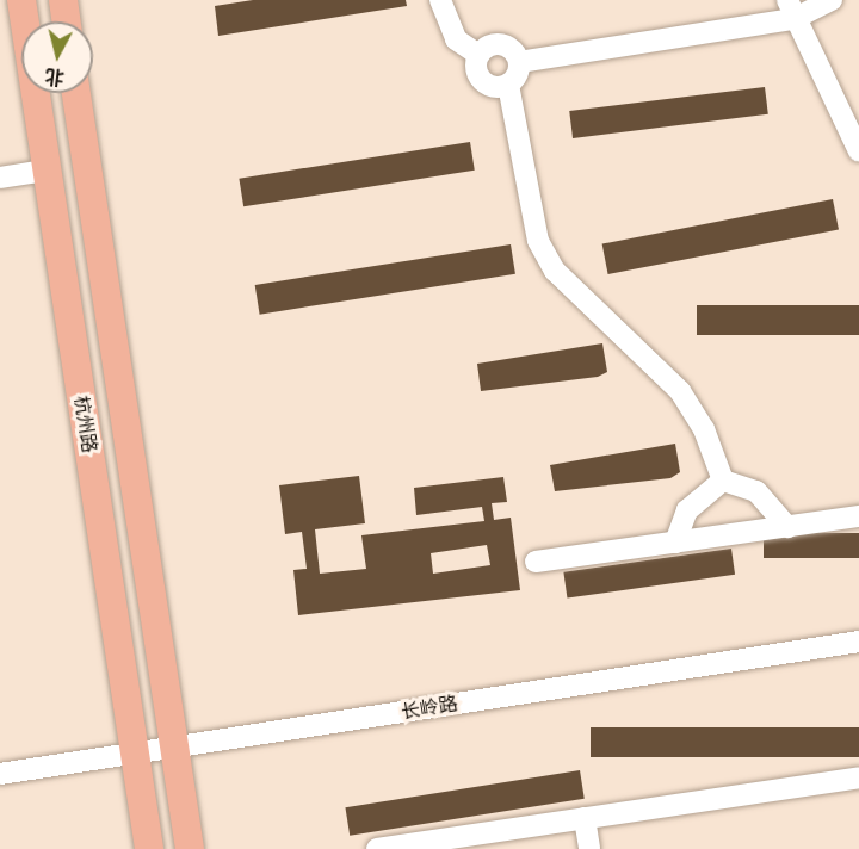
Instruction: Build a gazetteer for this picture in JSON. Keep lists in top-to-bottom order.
{
  "streets": {
    "main road": ["杭州路"],
    "street": ["长岭路"]
  },
  "crossings": [
    ["杭州路", "长岭路"]
  ],
  "north": "bottom"
}
